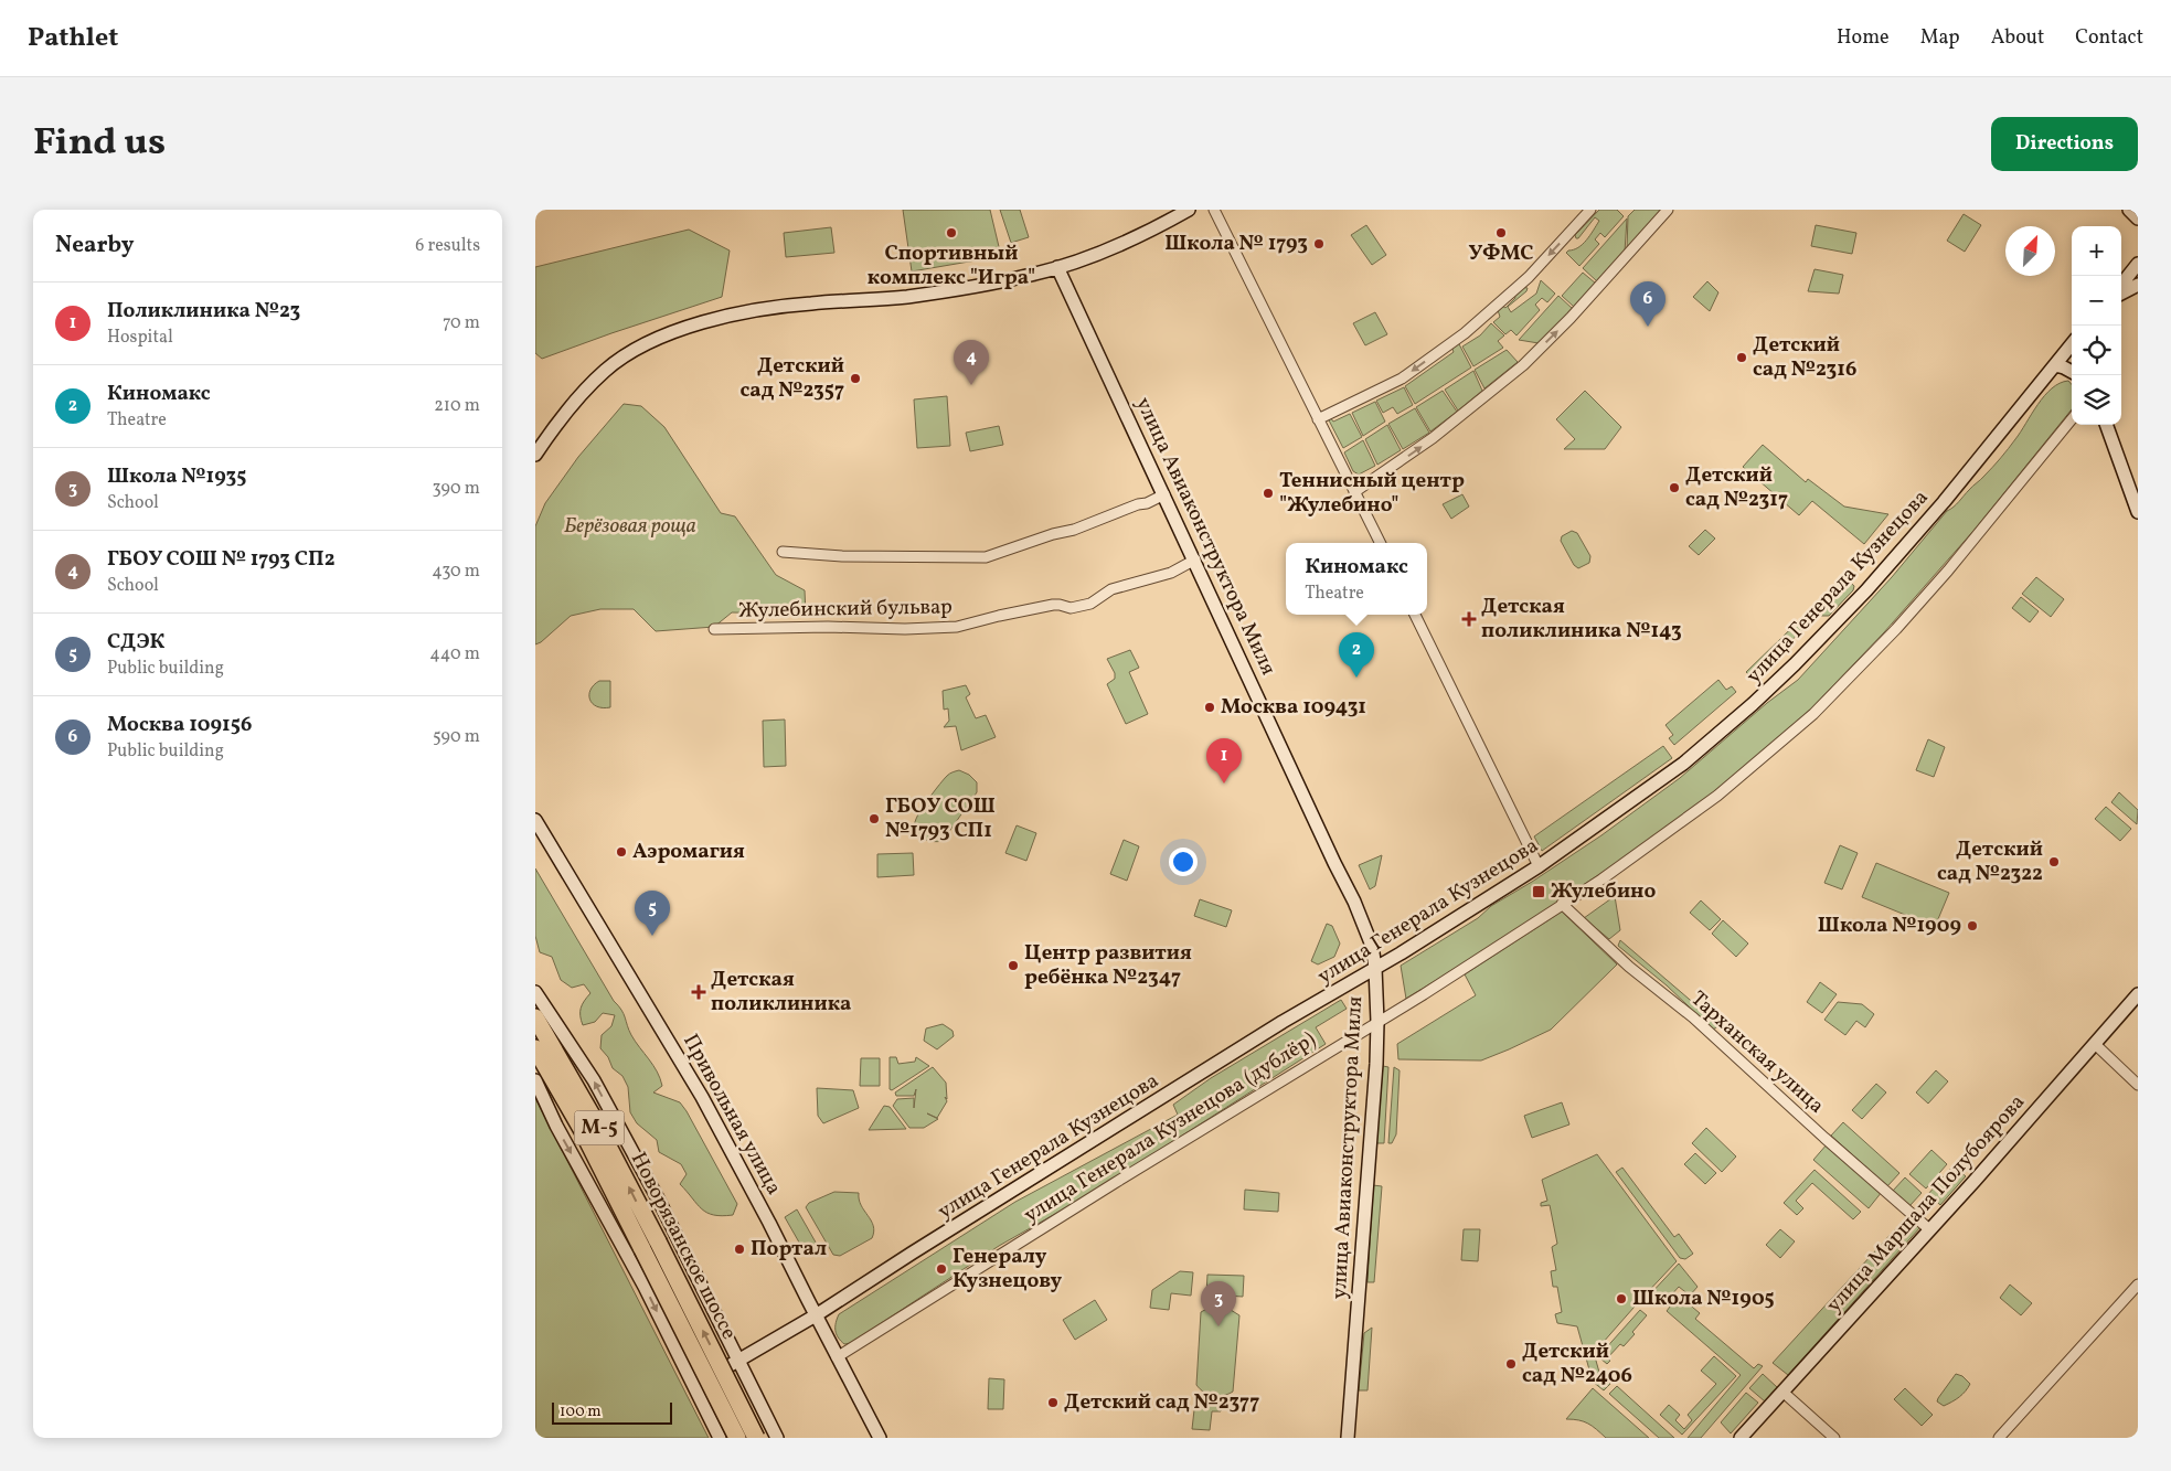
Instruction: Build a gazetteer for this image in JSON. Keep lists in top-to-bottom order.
{
  "streets": {
    "highway": ["М-5", "Новорязанское шоссе"],
    "main road": [
      "улица Авиаконструктора Миля",
      "улица Генерала Кузнецова",
      "Привольная улица",
      "улица Маршала Полубоярова"
    ],
    "street": ["Жулебинский бульвар", "Тарханская улица", "улица Генерала Кузнецова (дублёр)"]
  },
  "crossings": [
    ["улица Авиаконструктора Миля", "улица Генерала Кузнецова"],
    ["улица Авиаконструктора Миля", "Жулебинский бульвар"],
    ["улица Авиаконструктора Миля", "улица Генерала Кузнецова (дублёр)"],
    ["улица Генерала Кузнецова", "Привольная улица"],
    ["Тарханская улица", "улица Генерала Кузнецова (дублёр)"],
    ["Тарханская улица", "улица Маршала Полубоярова"],
    ["Привольная улица", "улица Генерала Кузнецова (дублёр)"]
  ],
  "parks": ["Берёзовая роща"],
  "places": {
    "other": [
      "Спортивный комплекс \"Игра\"",
      "УФМС",
      "Школа № 1793",
      "Детский сад №2316",
      "Детский сад №2357",
      "Детский сад №2317",
      "Теннисный центр \"Жулебино\"",
      "Москва 109431",
      "ГБОУ СОШ №1793 СП1",
      "Аэромагия",
      "Детский сад №2322",
      "Школа №1909",
      "Центр развития ребёнка №2347",
      "Портал",
      "Генералу Кузнецову",
      "Школа №1905",
      "Детский сад №2406",
      "Детский сад №2377"
    ],
    "health": ["Детская поликлиника №143", "Детская поликлиника"],
    "transit": ["Жулебино"]
  },
  "scale_bar": "100 m",
  "north": "top right",
  "page": {
    "header": "Pathlet",
    "nav": [
      "Home",
      "Map",
      "About",
      "Contact"
    ],
    "title": "Find us",
    "buttons": "Directions",
    "heading": ["Nearby", "6 results"],
    "map_buttons": ["+", "−"],
    "list": [
      {
        "mark": "1",
        "name": "Поликлиника №23",
        "note": "Hospital",
        "value": "70 m"
      },
      {
        "mark": "2",
        "name": "Киномакс",
        "note": "Theatre",
        "value": "210 m"
      },
      {
        "mark": "3",
        "name": "Школа №1935",
        "note": "School",
        "value": "390 m"
      },
      {
        "mark": "4",
        "name": "ГБОУ СОШ № 1793 СП2",
        "note": "School",
        "value": "430 m"
      },
      {
        "mark": "5",
        "name": "СДЭК",
        "note": "Public building",
        "value": "440 m"
      },
      {
        "mark": "6",
        "name": "Москва 109156",
        "note": "Public building",
        "value": "590 m"
      }
    ],
    "pins": [
      "6",
      "4",
      "2",
      "1",
      "5",
      "3"
    ],
    "popup": ["Киномакс", "Theatre"],
    "scale": "100 m"
  }
}
